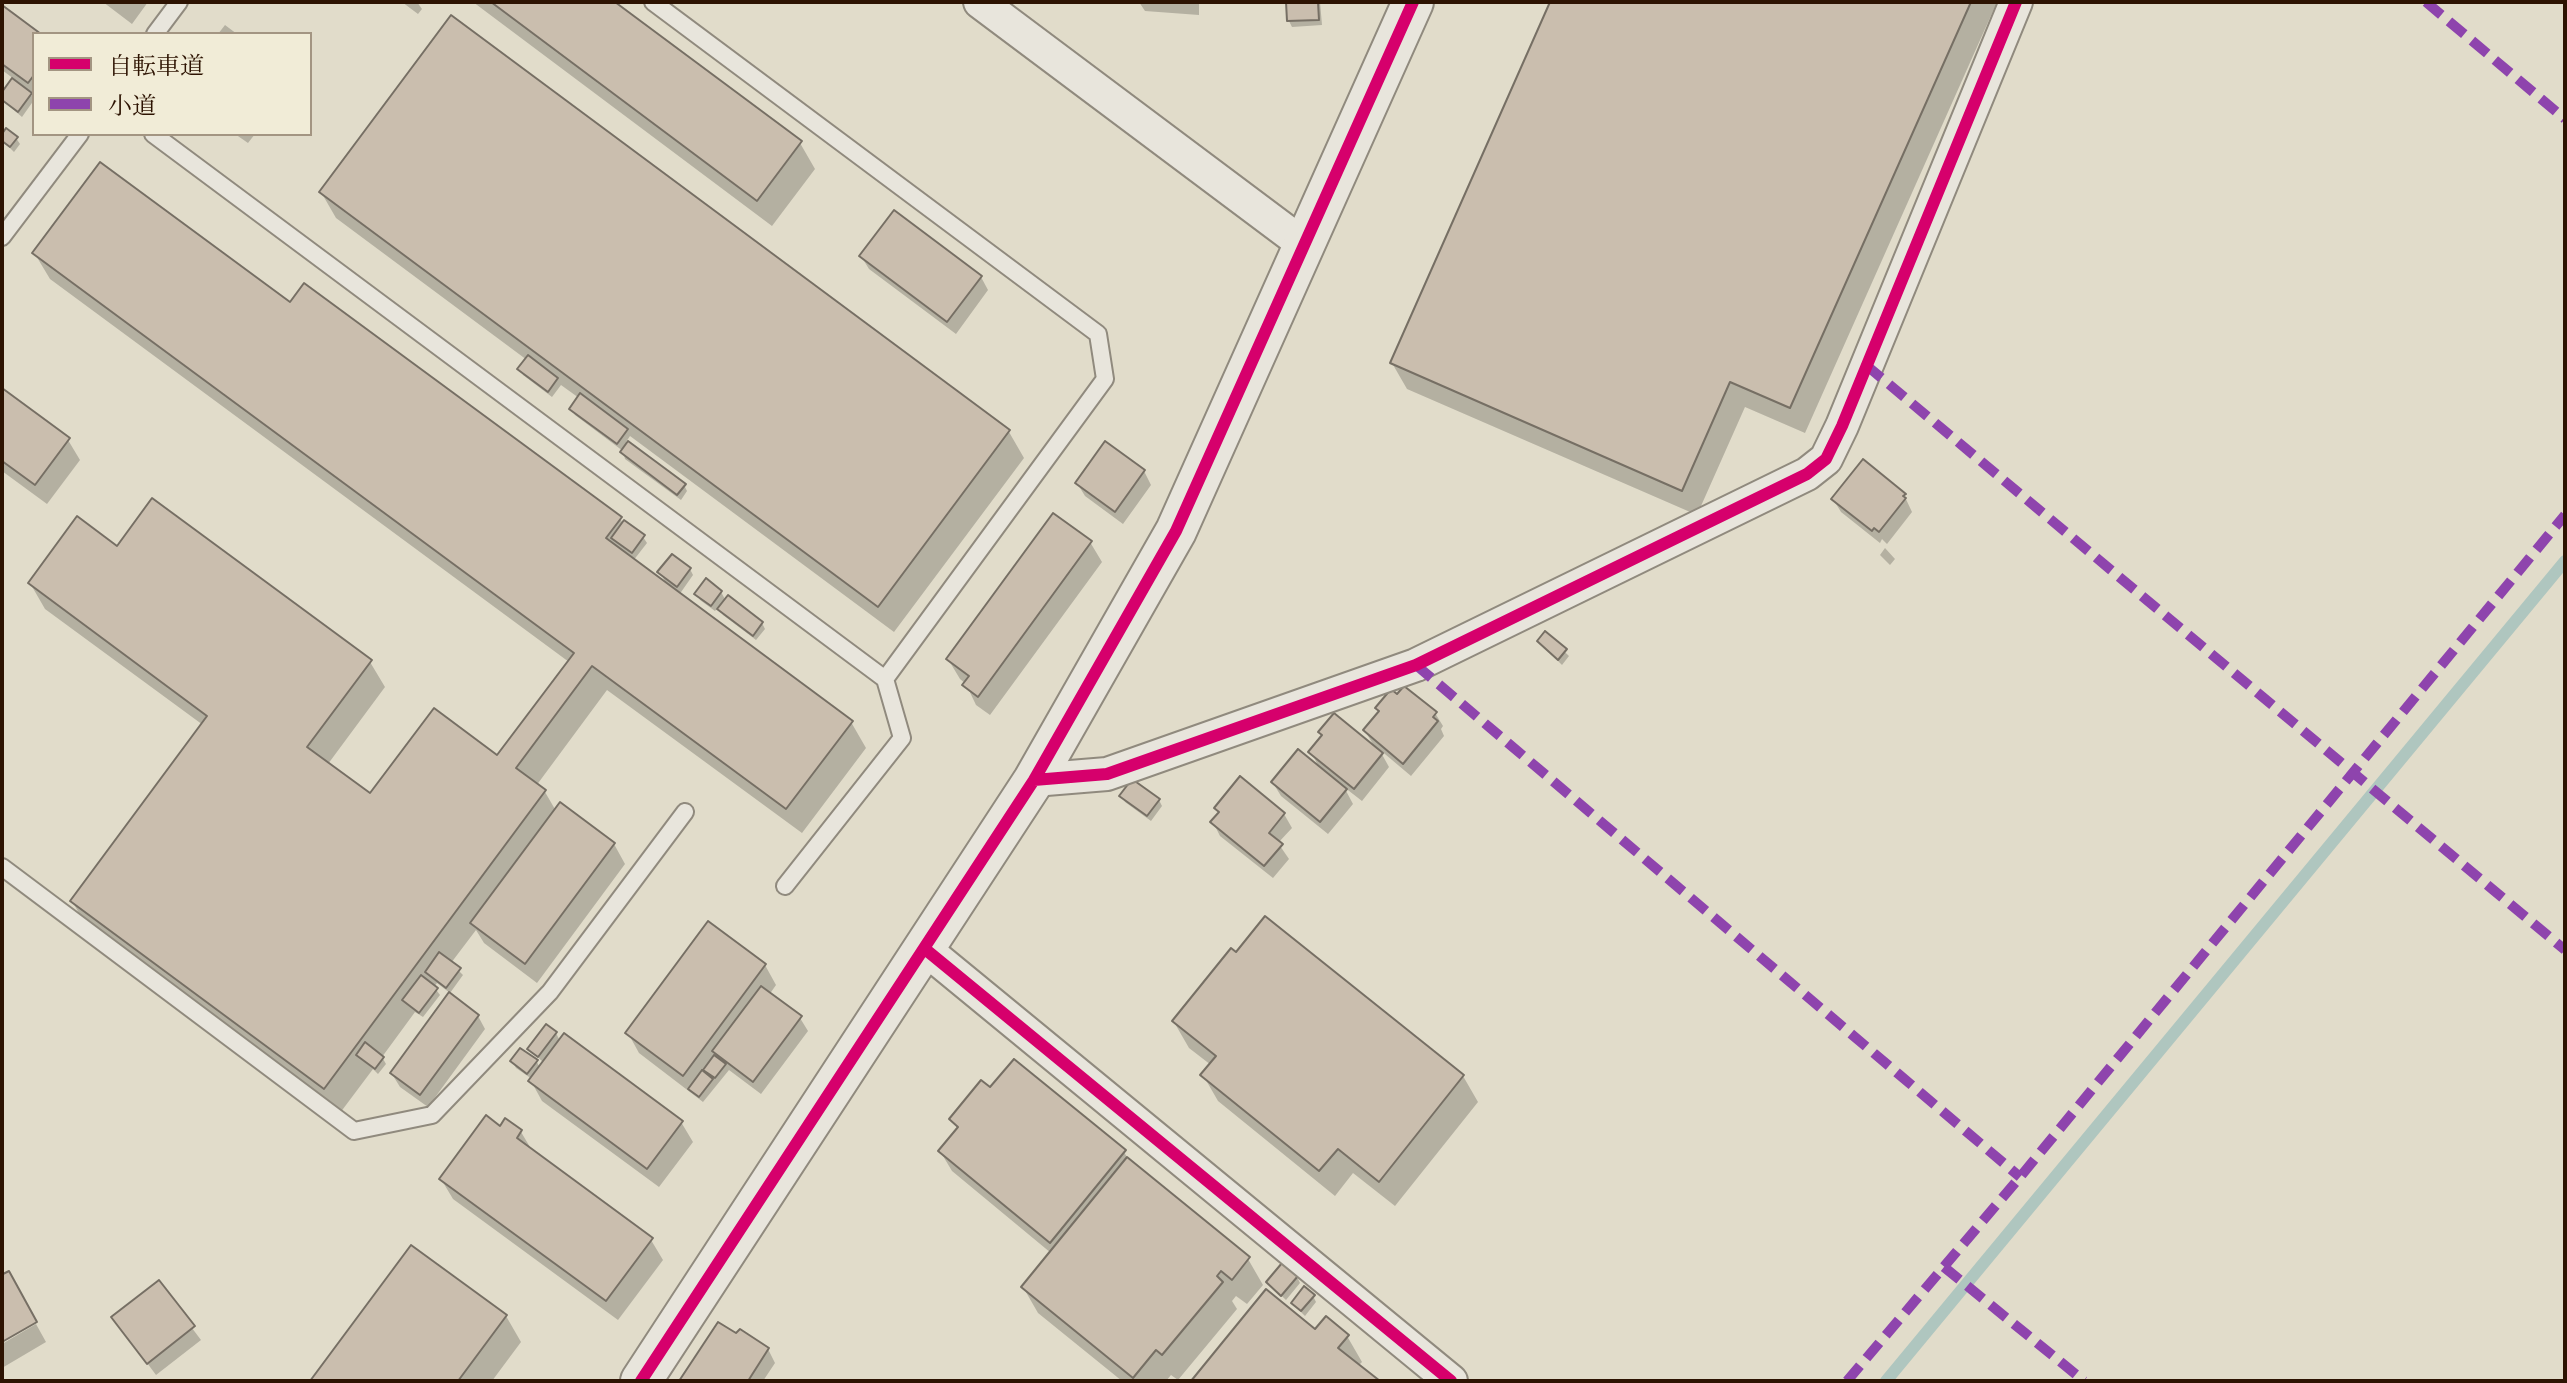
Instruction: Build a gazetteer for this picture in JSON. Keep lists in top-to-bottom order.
{
  "legend": ["自転車道", "小道"]
}
